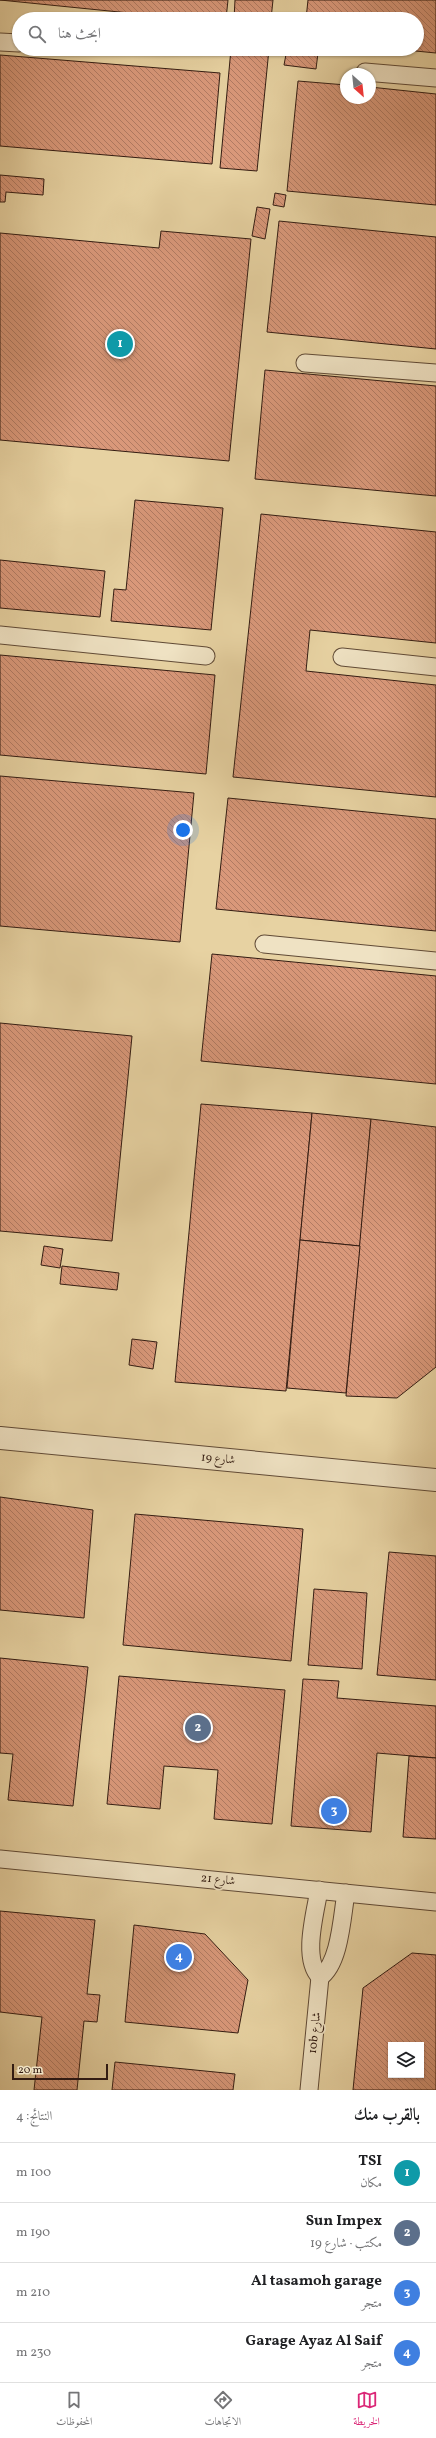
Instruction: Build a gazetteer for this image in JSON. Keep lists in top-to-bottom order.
{
  "streets": {
    "street": ["شارع 19"],
    "lane": ["شارع 21", "10b شارع"]
  },
  "scale_bar": "20 m",
  "north": "bottom right",
  "page": {
    "search": "ابحث هنا",
    "pins": [
      "1",
      "2",
      "3",
      "4"
    ],
    "scale": "20 m",
    "heading": ["بالقرب منك", "النتائج: 4"],
    "list": [
      {
        "mark": "1",
        "name": "TSI",
        "note": "مكان",
        "value": "100 m"
      },
      {
        "mark": "2",
        "name": "Sun Impex",
        "note": "مكتب · شارع 19",
        "value": "190 m"
      },
      {
        "mark": "3",
        "name": "Al tasamoh garage",
        "note": "متجر",
        "value": "210 m"
      },
      {
        "mark": "4",
        "name": "Garage Ayaz Al Saif",
        "note": "متجر",
        "value": "230 m"
      }
    ],
    "nav": ["الخريطة", "الاتجاهات", "المحفوظات"]
  }
}
